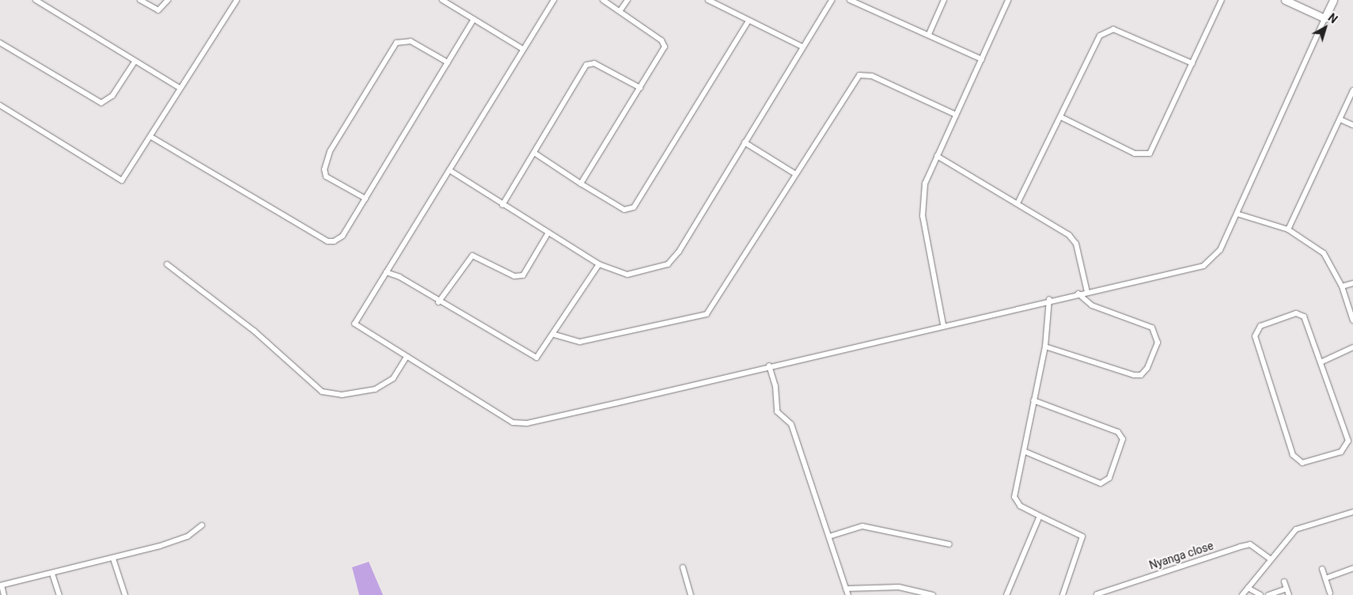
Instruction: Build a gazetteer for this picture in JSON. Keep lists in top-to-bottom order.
{
  "streets": {
    "street": ["Nyanga close"]
  },
  "north": "top right"
}
